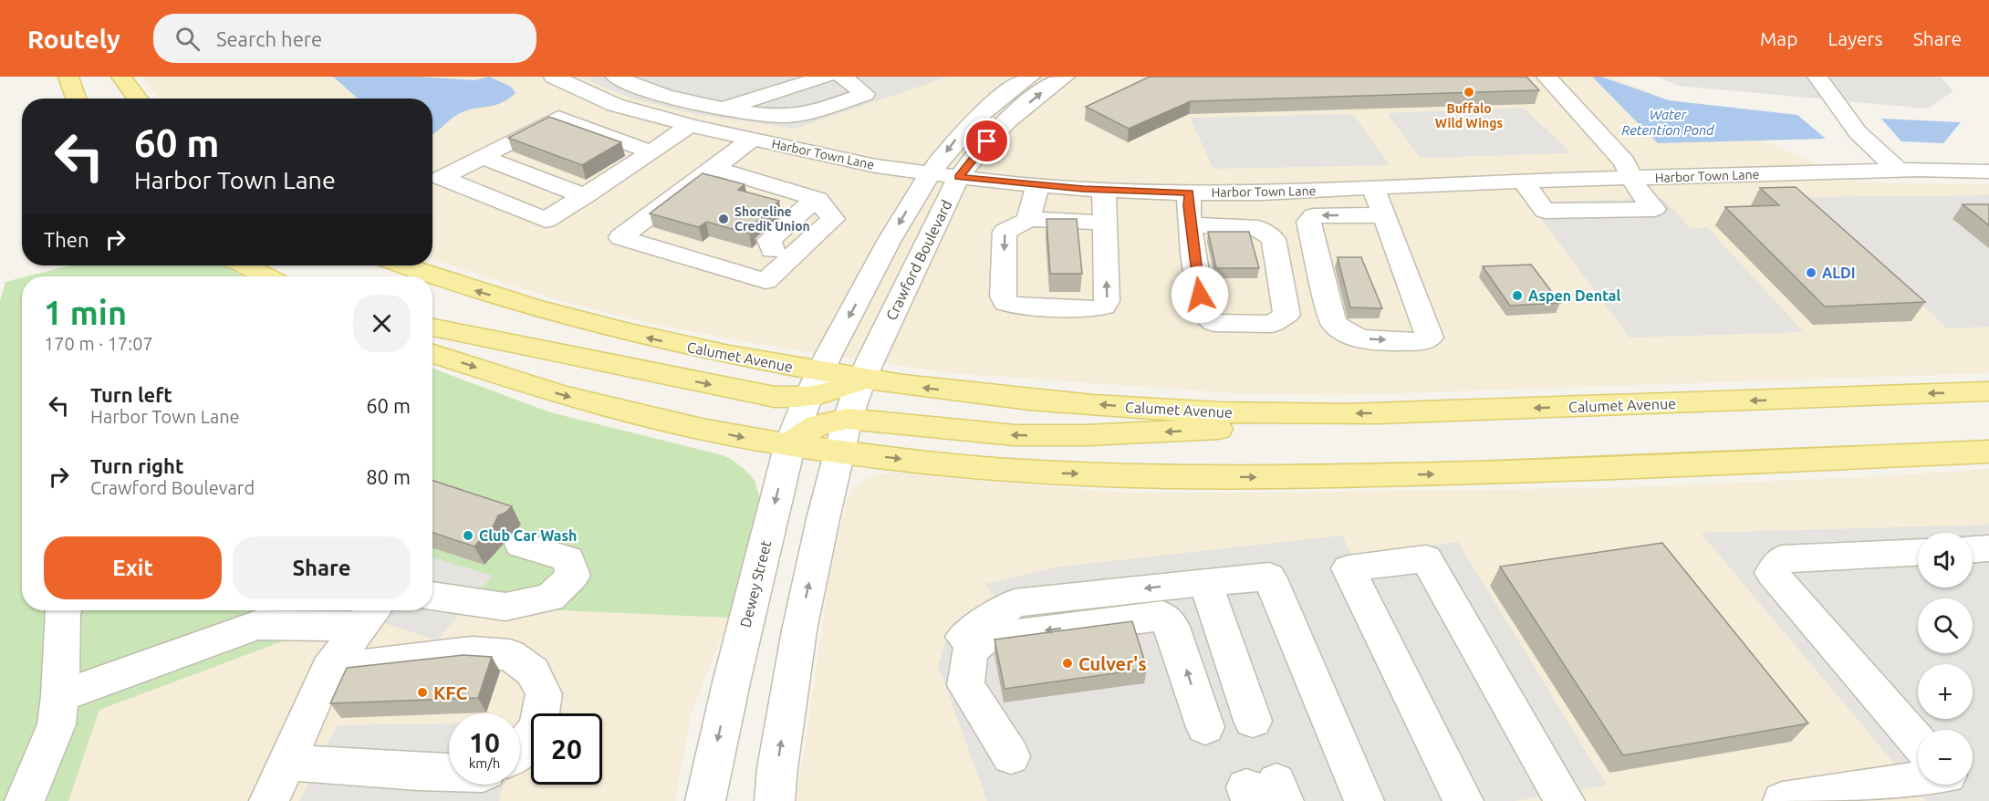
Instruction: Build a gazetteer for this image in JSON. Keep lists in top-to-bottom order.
{
  "streets": {
    "main road": ["Calumet Avenue"],
    "street": ["Harbor Town Lane", "Crawford Boulevard", "Dewey Street"]
  },
  "crossings": [
    ["Harbor Town Lane", "Crawford Boulevard"],
    ["Crawford Boulevard", "Calumet Avenue"],
    ["Crawford Boulevard", "Dewey Street"],
    ["Calumet Avenue", "Dewey Street"]
  ],
  "water": ["Water Retention Pond"],
  "places": [
    "Buffalo Wild Wings",
    "Shoreline Credit Union",
    "ALDI",
    "Aspen Dental",
    "Club Car Wash",
    "Culver's",
    "KFC"
  ],
  "page": {
    "header": "Routely",
    "search": "Search here",
    "nav": ["Map", "Layers", "Share"],
    "turn": ["60 m", "Harbor Town Lane"],
    "then": "Then",
    "heading": ["1 min", "170 m · 17:07"],
    "list": [
      {
        "name": "Turn left",
        "note": "Harbor Town Lane",
        "value": "60 m"
      },
      {
        "name": "Turn right",
        "note": "Crawford Boulevard",
        "value": "80 m"
      }
    ],
    "buttons": ["Exit", "Share"],
    "map_buttons": ["+", "−"],
    "speed": "10 km/h",
    "limit": "20"
  }
}
